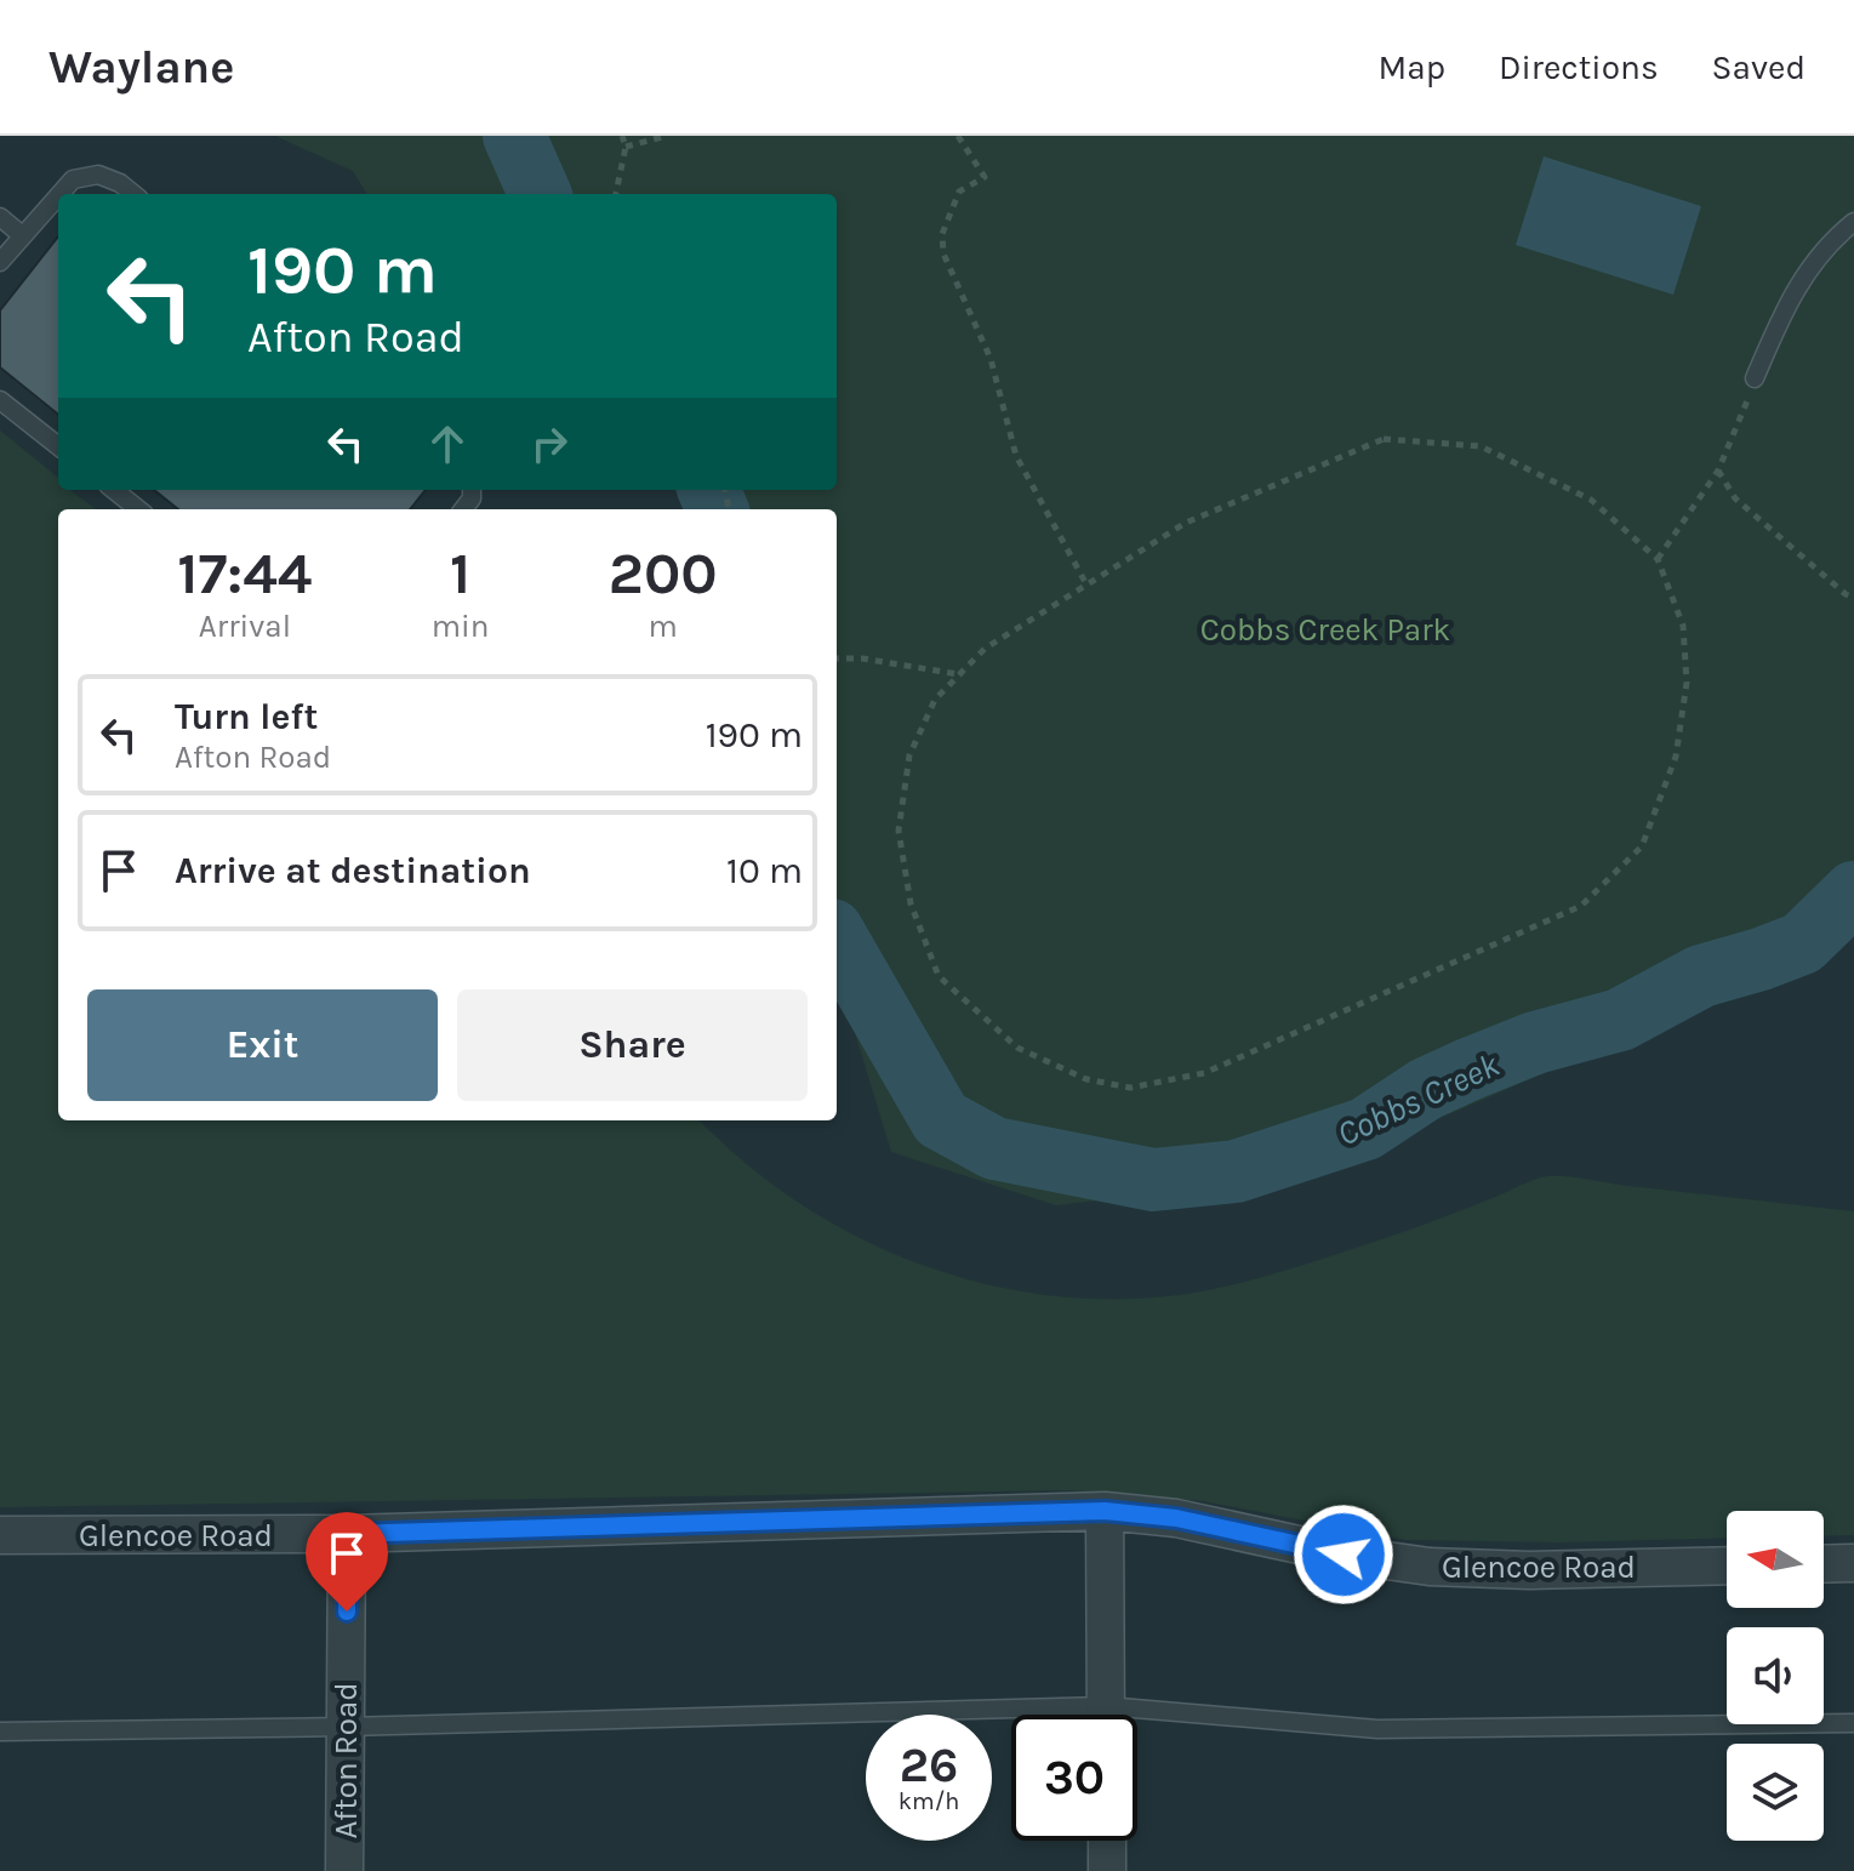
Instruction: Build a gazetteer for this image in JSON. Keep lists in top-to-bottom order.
{
  "streets": {
    "street": ["Glencoe Road", "Afton Road"]
  },
  "crossings": [
    ["Glencoe Road", "Afton Road"]
  ],
  "water": ["Cobbs Creek"],
  "parks": ["Cobbs Creek Park"],
  "north": "left",
  "page": {
    "header": "Waylane",
    "nav": ["Map", "Directions", "Saved"],
    "turn": ["190 m", "Afton Road"],
    "eta": [
      "17:44",
      "Arrival",
      "1",
      "min",
      "200",
      "m"
    ],
    "list": [
      {
        "name": "Turn left",
        "note": "Afton Road",
        "value": "190 m"
      },
      {
        "name": "Arrive at destination",
        "value": "10 m"
      }
    ],
    "buttons": ["Exit", "Share"],
    "speed": "26 km/h",
    "limit": "30"
  }
}
